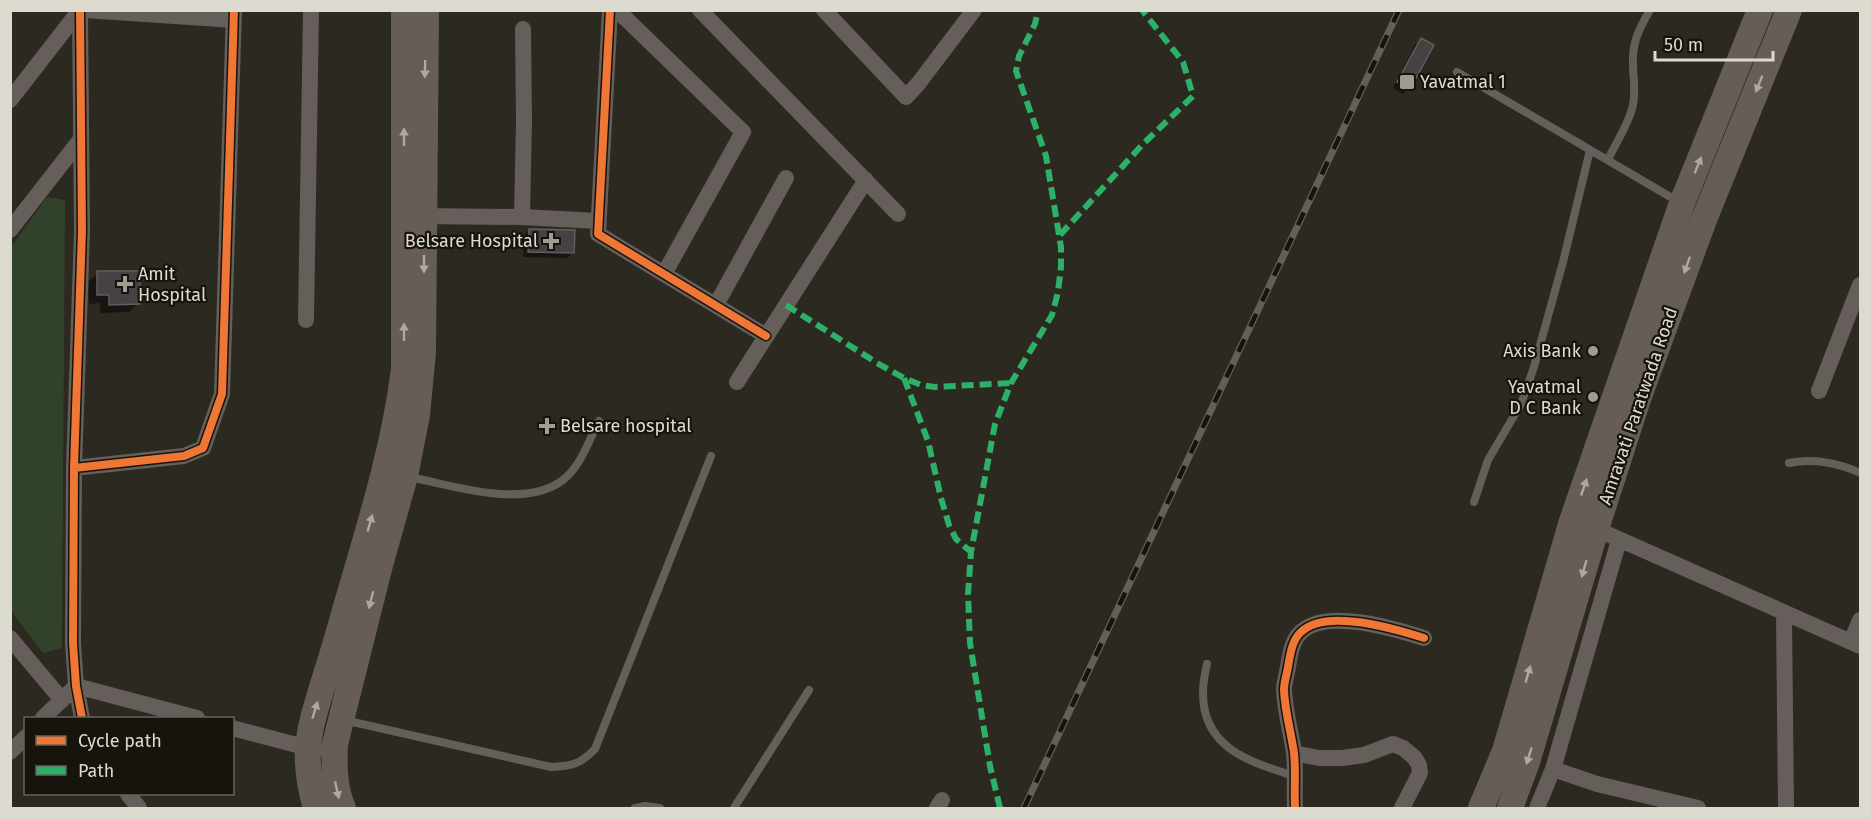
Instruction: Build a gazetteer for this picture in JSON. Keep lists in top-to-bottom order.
{
  "streets": {
    "main road": ["Amravati Paratwada Road"]
  },
  "places": {
    "transit": ["Yavatmal 1"],
    "health": ["Belsare Hospital", "Amit Hospital", "Belsare hospital"],
    "other": ["Axis Bank", "Yavatmal D C Bank"]
  },
  "legend": ["Cycle path", "Path"],
  "scale_bar": "50 m"
}
